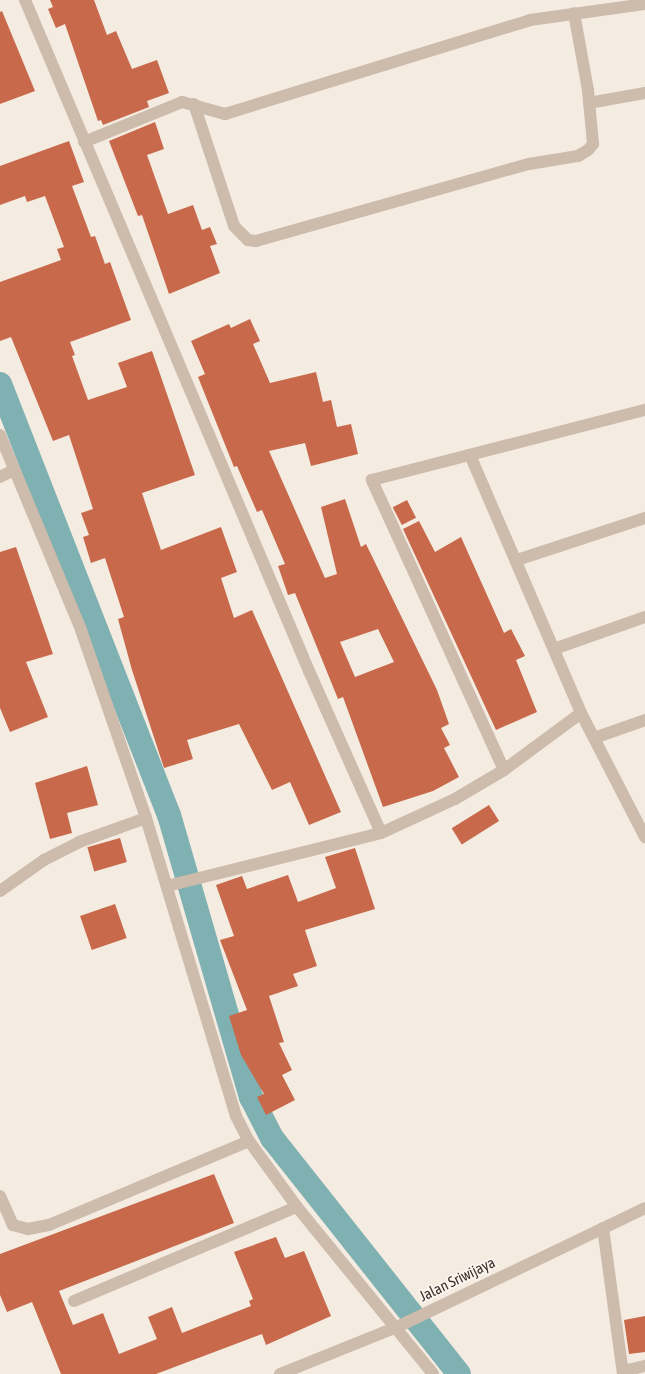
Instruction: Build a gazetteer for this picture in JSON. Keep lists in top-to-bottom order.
{
  "streets": {
    "street": ["Jalan Sriwijaya"]
  }
}
